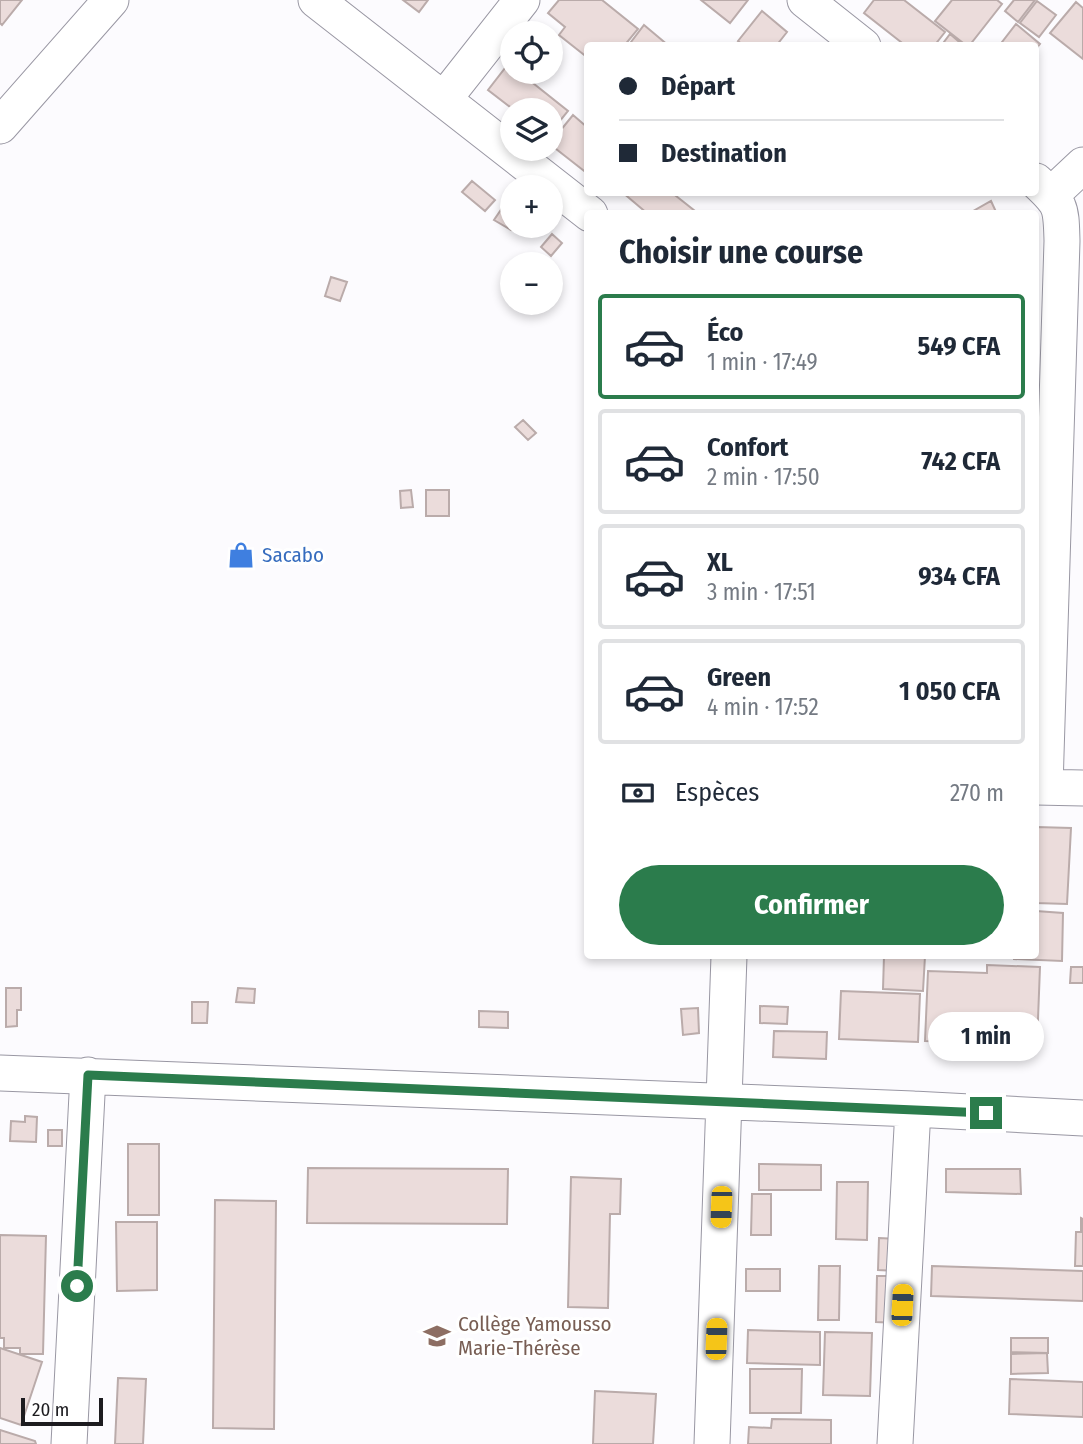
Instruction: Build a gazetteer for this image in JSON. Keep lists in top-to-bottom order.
{
  "places": {
    "shop": ["Sacabo"],
    "school or university": ["Collège Yamousso Marie-Thérèse"]
  },
  "scale_bar": "20 m",
  "page": {
    "map_buttons": ["+", "−"],
    "banner": ["Départ", "Destination"],
    "heading": "Choisir une course",
    "list": [
      {
        "name": "Éco",
        "note": "1 min · 17:49",
        "value": "549 CFA"
      },
      {
        "name": "Confort",
        "note": "2 min · 17:50",
        "value": "742 CFA"
      },
      {
        "name": "XL",
        "note": "3 min · 17:51",
        "value": "934 CFA"
      },
      {
        "name": "Green",
        "note": "4 min · 17:52",
        "value": "1 050 CFA"
      }
    ],
    "pay": ["Espèces", "270 m"],
    "buttons": "Confirmer",
    "bubble": "1 min",
    "scale": "20 m"
  }
}
